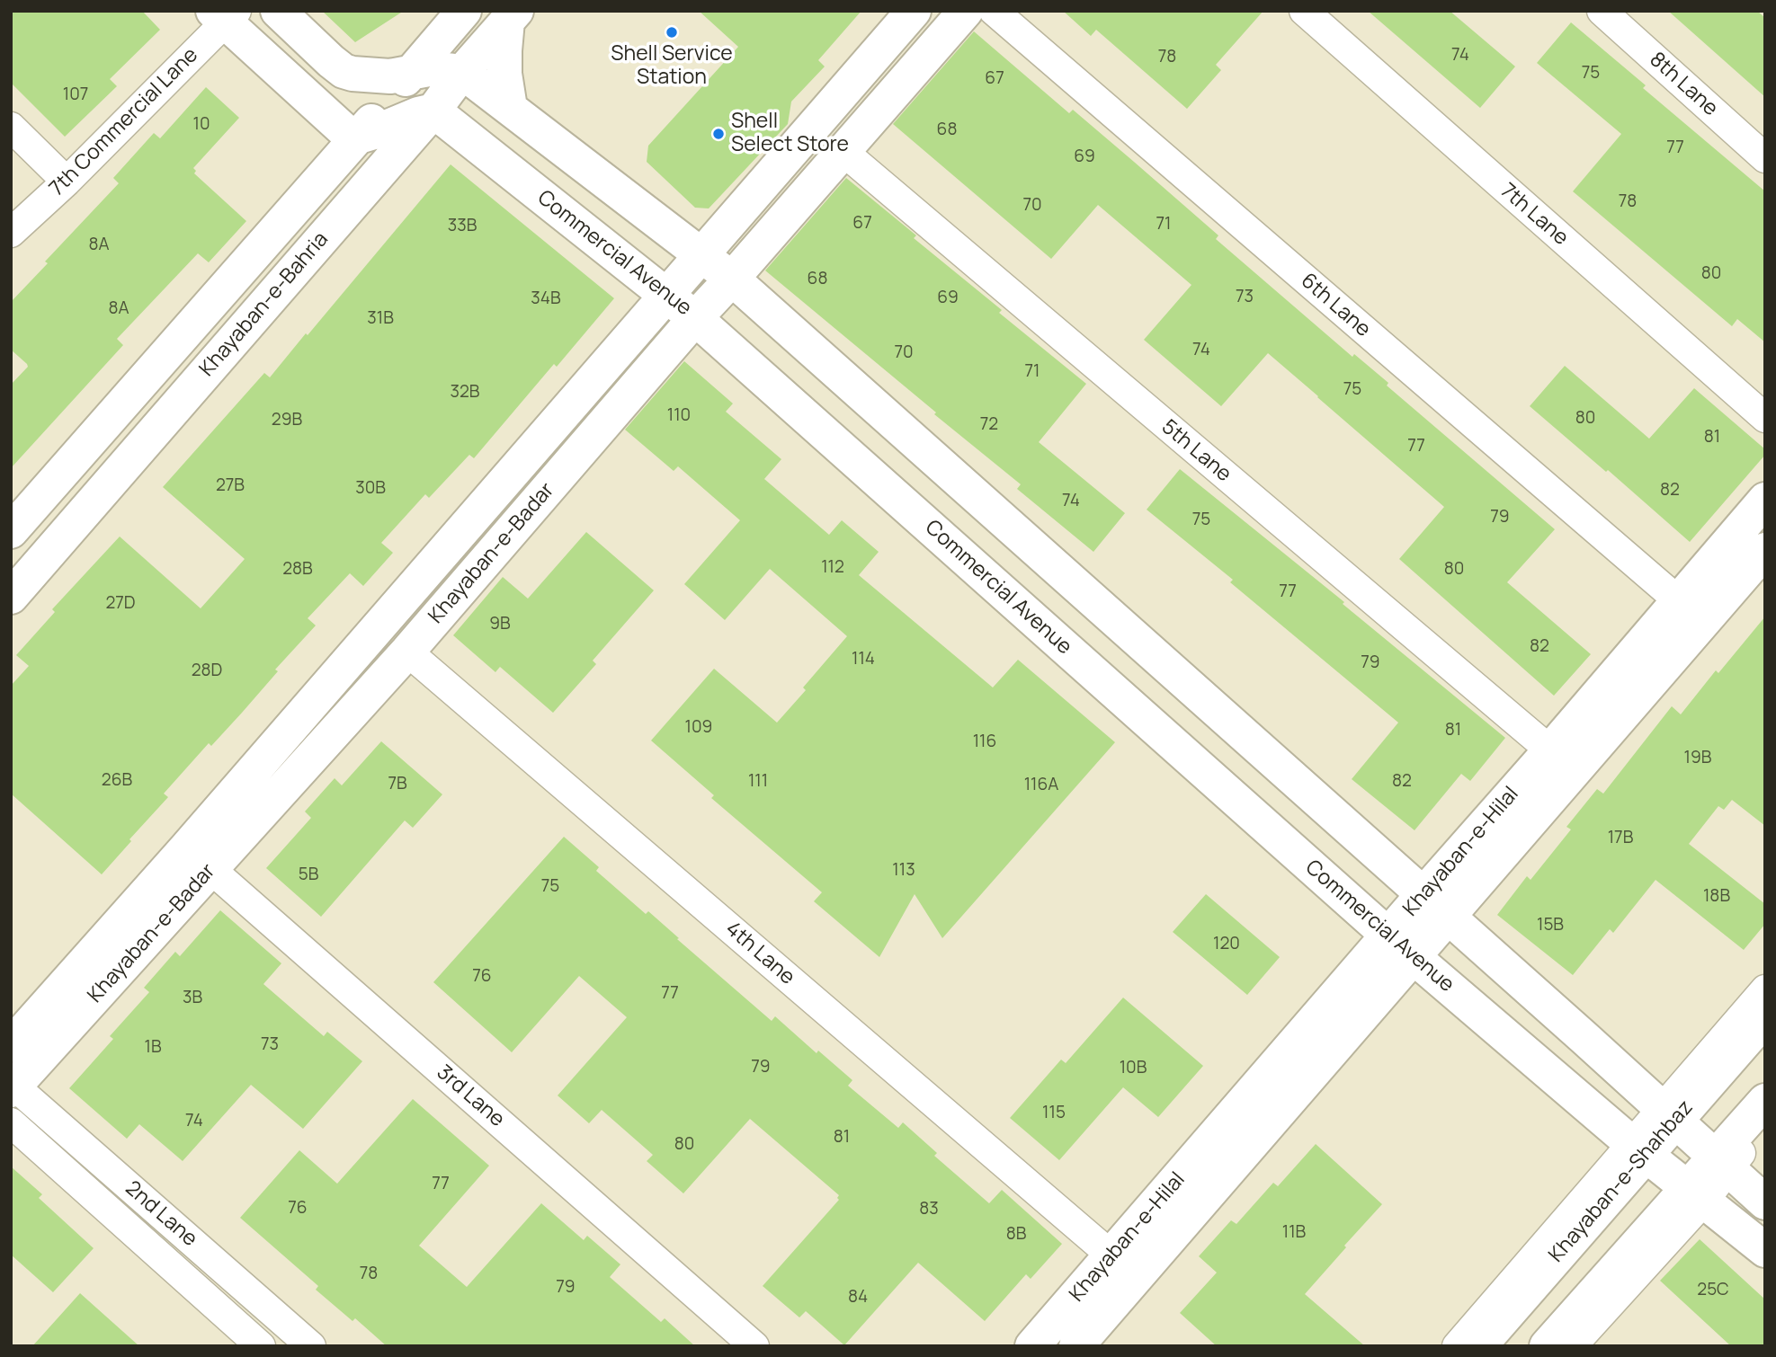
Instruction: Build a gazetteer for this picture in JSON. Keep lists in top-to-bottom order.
{
  "streets": {
    "main road": [
      "Commercial Avenue",
      "Khayaban-e-Bahria",
      "Khayaban-e-Badar",
      "Khayaban-e-Hilal",
      "Khayaban-e-Shahbaz"
    ],
    "street": [
      "8th Lane",
      "7th Commercial Lane",
      "7th Lane",
      "6th Lane",
      "5th Lane",
      "4th Lane",
      "3rd Lane",
      "2nd Lane"
    ]
  },
  "crossings": [
    ["Commercial Avenue", "Khayaban-e-Bahria"],
    ["Commercial Avenue", "Khayaban-e-Badar"],
    ["Commercial Avenue", "Khayaban-e-Hilal"],
    ["Commercial Avenue", "Khayaban-e-Shahbaz"],
    ["6th Lane", "Khayaban-e-Hilal"],
    ["5th Lane", "Khayaban-e-Badar"],
    ["5th Lane", "Khayaban-e-Hilal"],
    ["Khayaban-e-Badar", "4th Lane"],
    ["Khayaban-e-Badar", "3rd Lane"],
    ["Khayaban-e-Badar", "2nd Lane"],
    ["Khayaban-e-Hilal", "4th Lane"]
  ],
  "places": ["Shell Service Station", "Shell Select Store"],
  "house_numbers": [
    "74",
    "78",
    "75",
    "67",
    "107",
    "10",
    "68",
    "77",
    "69",
    "78",
    "70",
    "67",
    "71",
    "33B",
    "8A",
    "80",
    "68",
    "73",
    "69",
    "34B",
    "8A",
    "31B",
    "74",
    "70",
    "71",
    "75",
    "32B",
    "110",
    "80",
    "29B",
    "72",
    "81",
    "77",
    "27B",
    "30B",
    "82",
    "74",
    "79",
    "75",
    "112",
    "28B",
    "80",
    "77",
    "27D",
    "9B",
    "82",
    "114",
    "79",
    "28D",
    "109",
    "81",
    "116",
    "19B",
    "26B",
    "111",
    "82",
    "7B",
    "116A",
    "17B",
    "113",
    "5B",
    "75",
    "18B",
    "15B",
    "120",
    "76",
    "77",
    "3B",
    "73",
    "1B",
    "79",
    "10B",
    "115",
    "74",
    "81",
    "80",
    "77",
    "76",
    "83",
    "11B",
    "8B",
    "78",
    "79",
    "25C",
    "84"
  ]
}
